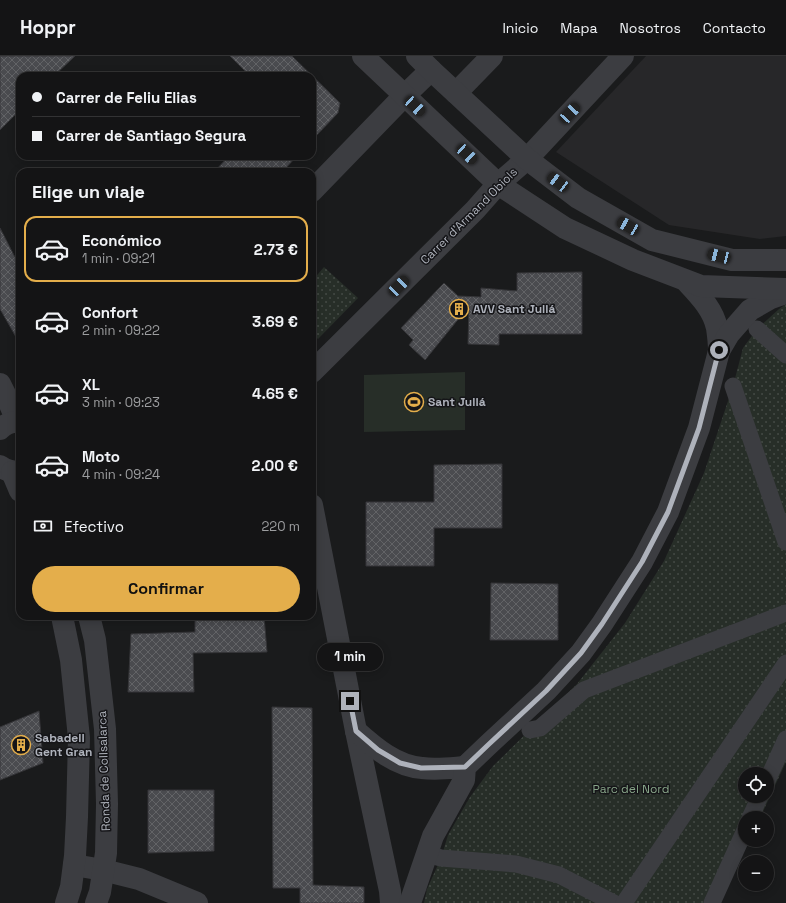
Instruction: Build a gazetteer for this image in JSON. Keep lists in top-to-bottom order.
{
  "streets": {
    "street": ["Carrer d'Armand Obiols", "Ronda de Collsalarca"]
  },
  "parks": ["Parc del Nord"],
  "places": {
    "building": ["AVV Sant Juliá", "Sabadell Gent Gran"],
    "sports": ["Sant Juliá"]
  },
  "page": {
    "header": "Hoppr",
    "nav": [
      "Inicio",
      "Mapa",
      "Nosotros",
      "Contacto"
    ],
    "banner": ["Carrer de Feliu Elias", "Carrer de Santiago Segura"],
    "heading": "Elige un viaje",
    "list": [
      {
        "name": "Económico",
        "note": "1 min · 09:21",
        "value": "2.73 €"
      },
      {
        "name": "Confort",
        "note": "2 min · 09:22",
        "value": "3.69 €"
      },
      {
        "name": "XL",
        "note": "3 min · 09:23",
        "value": "4.65 €"
      },
      {
        "name": "Moto",
        "note": "4 min · 09:24",
        "value": "2.00 €"
      }
    ],
    "pay": ["Efectivo", "220 m"],
    "buttons": "Confirmar",
    "bubble": "1 min",
    "map_buttons": ["+", "−"]
  }
}
